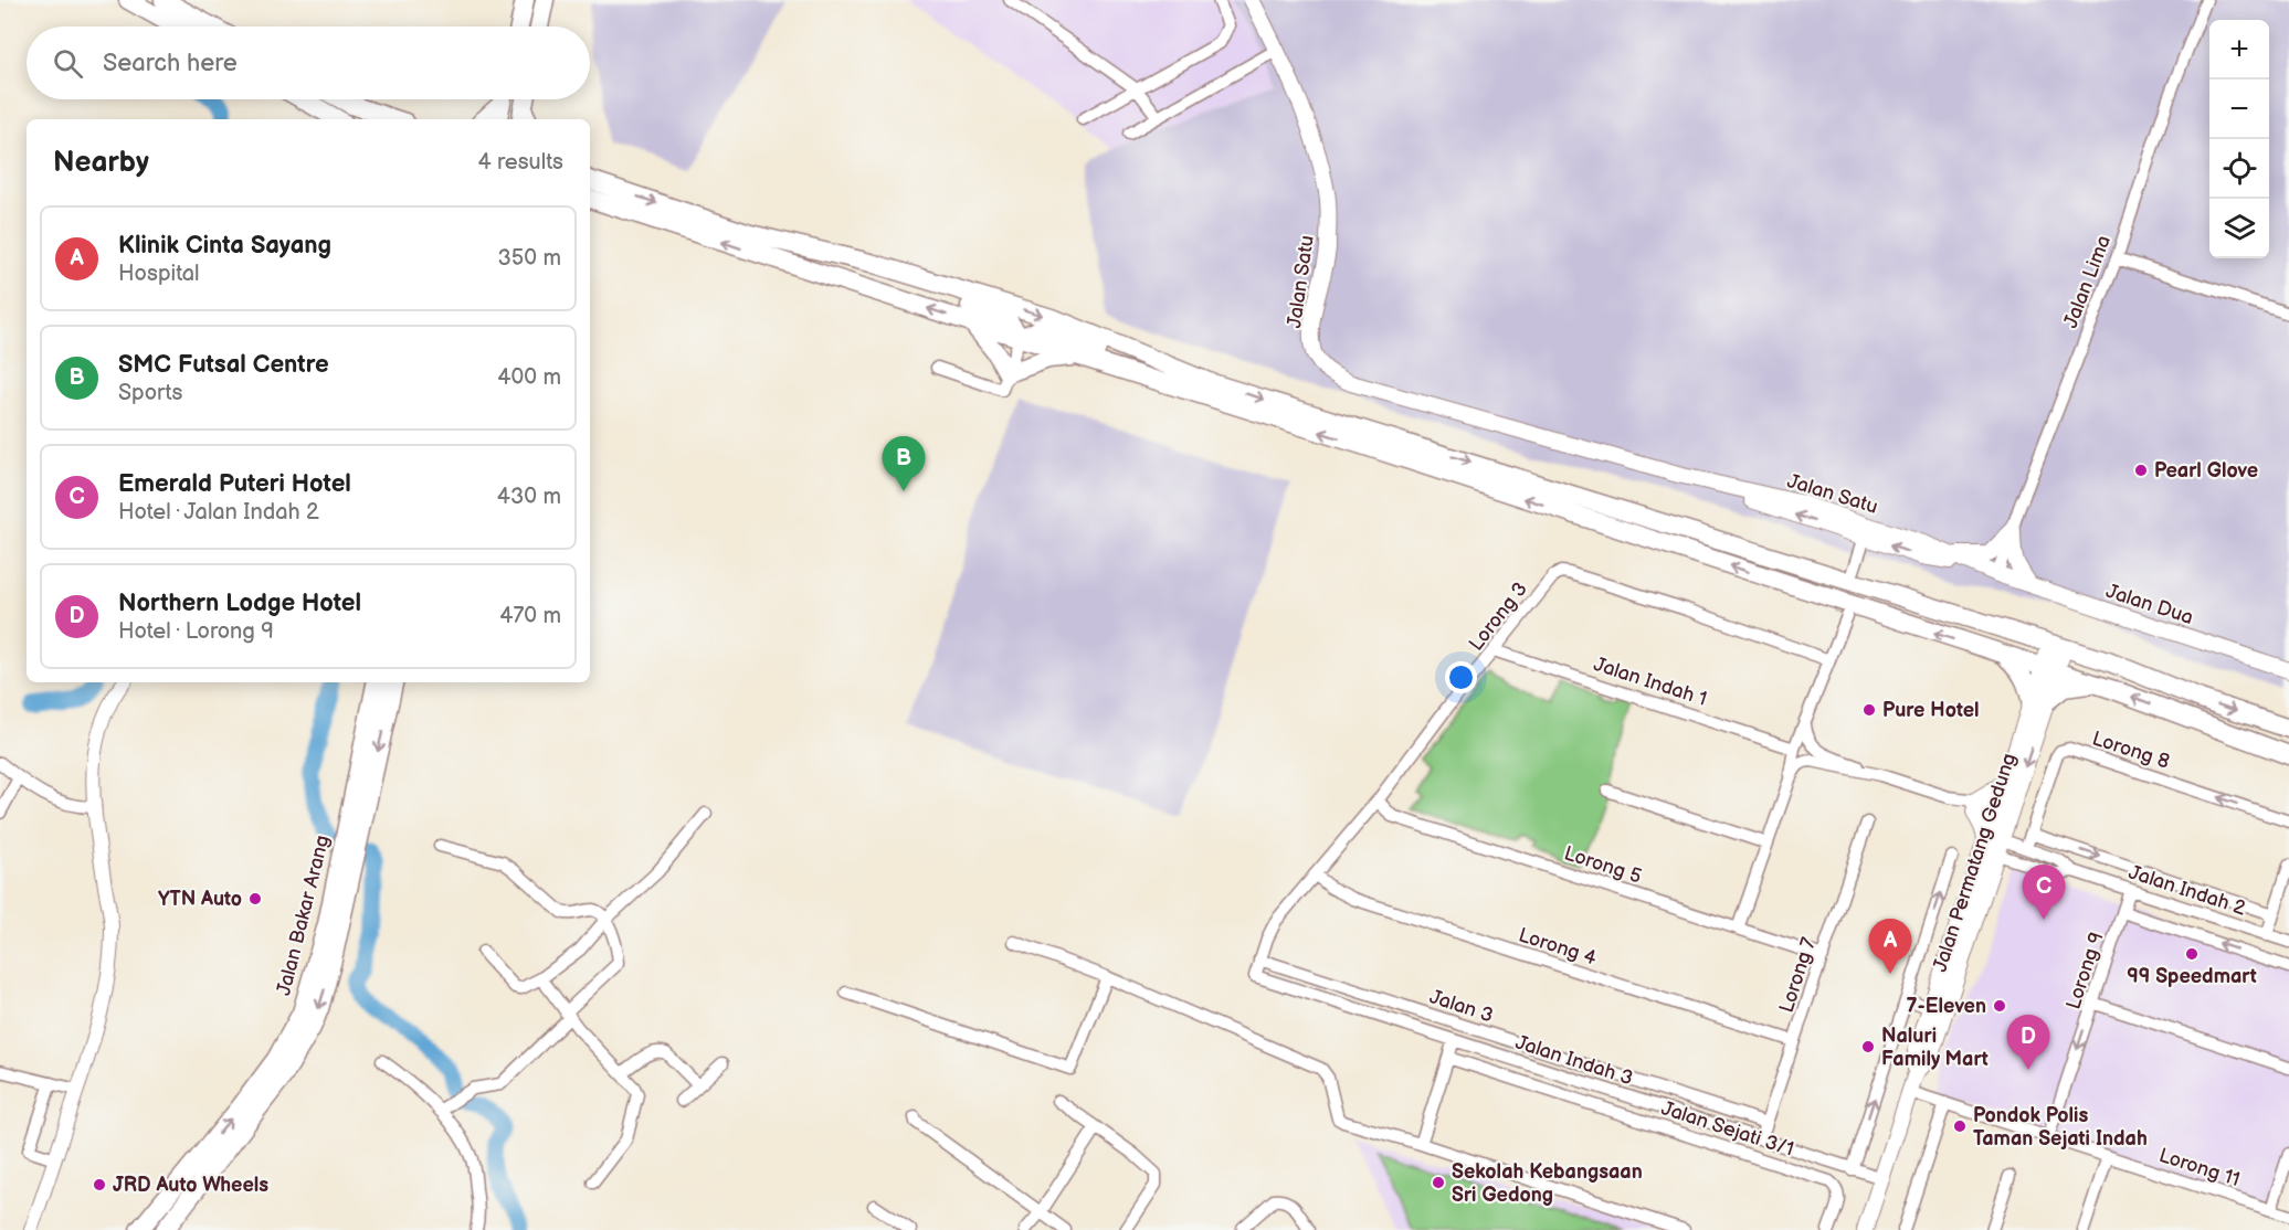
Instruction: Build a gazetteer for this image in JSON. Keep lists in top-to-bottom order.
{
  "streets": {
    "main road": [
      "Jalan Satu",
      "Jalan Dua",
      "Jalan Permatang Gedung",
      "Jalan Bakar Arang"
    ],
    "street": [
      "Jalan Lima",
      "Lorong 3",
      "Jalan Indah 1",
      "Lorong 8",
      "Lorong 5",
      "Jalan Indah 2",
      "Lorong 4",
      "Lorong 9",
      "Lorong 7",
      "Jalan 3",
      "Jalan Indah 3",
      "Jalan Sejati 3/1",
      "Lorong 11"
    ]
  },
  "crossings": [
    ["Jalan Satu", "Jalan Lima"],
    ["Jalan Satu", "Jalan Dua"],
    ["Jalan Lima", "Jalan Dua"],
    ["Lorong 3", "Jalan Indah 1"],
    ["Lorong 3", "Lorong 5"],
    ["Lorong 3", "Lorong 4"],
    ["Lorong 3", "Jalan 3"],
    ["Lorong 3", "Jalan Indah 3"],
    ["Lorong 8", "Jalan Indah 2"],
    ["Jalan Permatang Gedung", "Jalan Indah 2"],
    ["Jalan Permatang Gedung", "Jalan Indah 3"],
    ["Jalan Permatang Gedung", "Lorong 11"],
    ["Lorong 5", "Lorong 7"],
    ["Jalan Indah 2", "Lorong 9"],
    ["Lorong 4", "Lorong 7"],
    ["Lorong 9", "Lorong 11"],
    ["Lorong 7", "Jalan 3"],
    ["Lorong 7", "Jalan Indah 3"]
  ],
  "one_way": ["Lorong 9"],
  "places": [
    "Pearl Glove",
    "Pure Hotel",
    "YTN Auto",
    "99 Speedmart",
    "7-Eleven",
    "Naluri Family Mart",
    "Pondok Polis Taman Sejati Indah",
    "Sekolah Kebangsaan Sri Gedong",
    "JRD Auto Wheels"
  ],
  "page": {
    "map_buttons": ["+", "−"],
    "search": "Search here",
    "heading": ["Nearby", "4 results"],
    "list": [
      {
        "mark": "A",
        "name": "Klinik Cinta Sayang",
        "note": "Hospital",
        "value": "350 m"
      },
      {
        "mark": "B",
        "name": "SMC Futsal Centre",
        "note": "Sports",
        "value": "400 m"
      },
      {
        "mark": "C",
        "name": "Emerald Puteri Hotel",
        "note": "Hotel · Jalan Indah 2",
        "value": "430 m"
      },
      {
        "mark": "D",
        "name": "Northern Lodge Hotel",
        "note": "Hotel · Lorong 9",
        "value": "470 m"
      }
    ],
    "pins": [
      "B",
      "C",
      "A",
      "D"
    ]
  }
}
